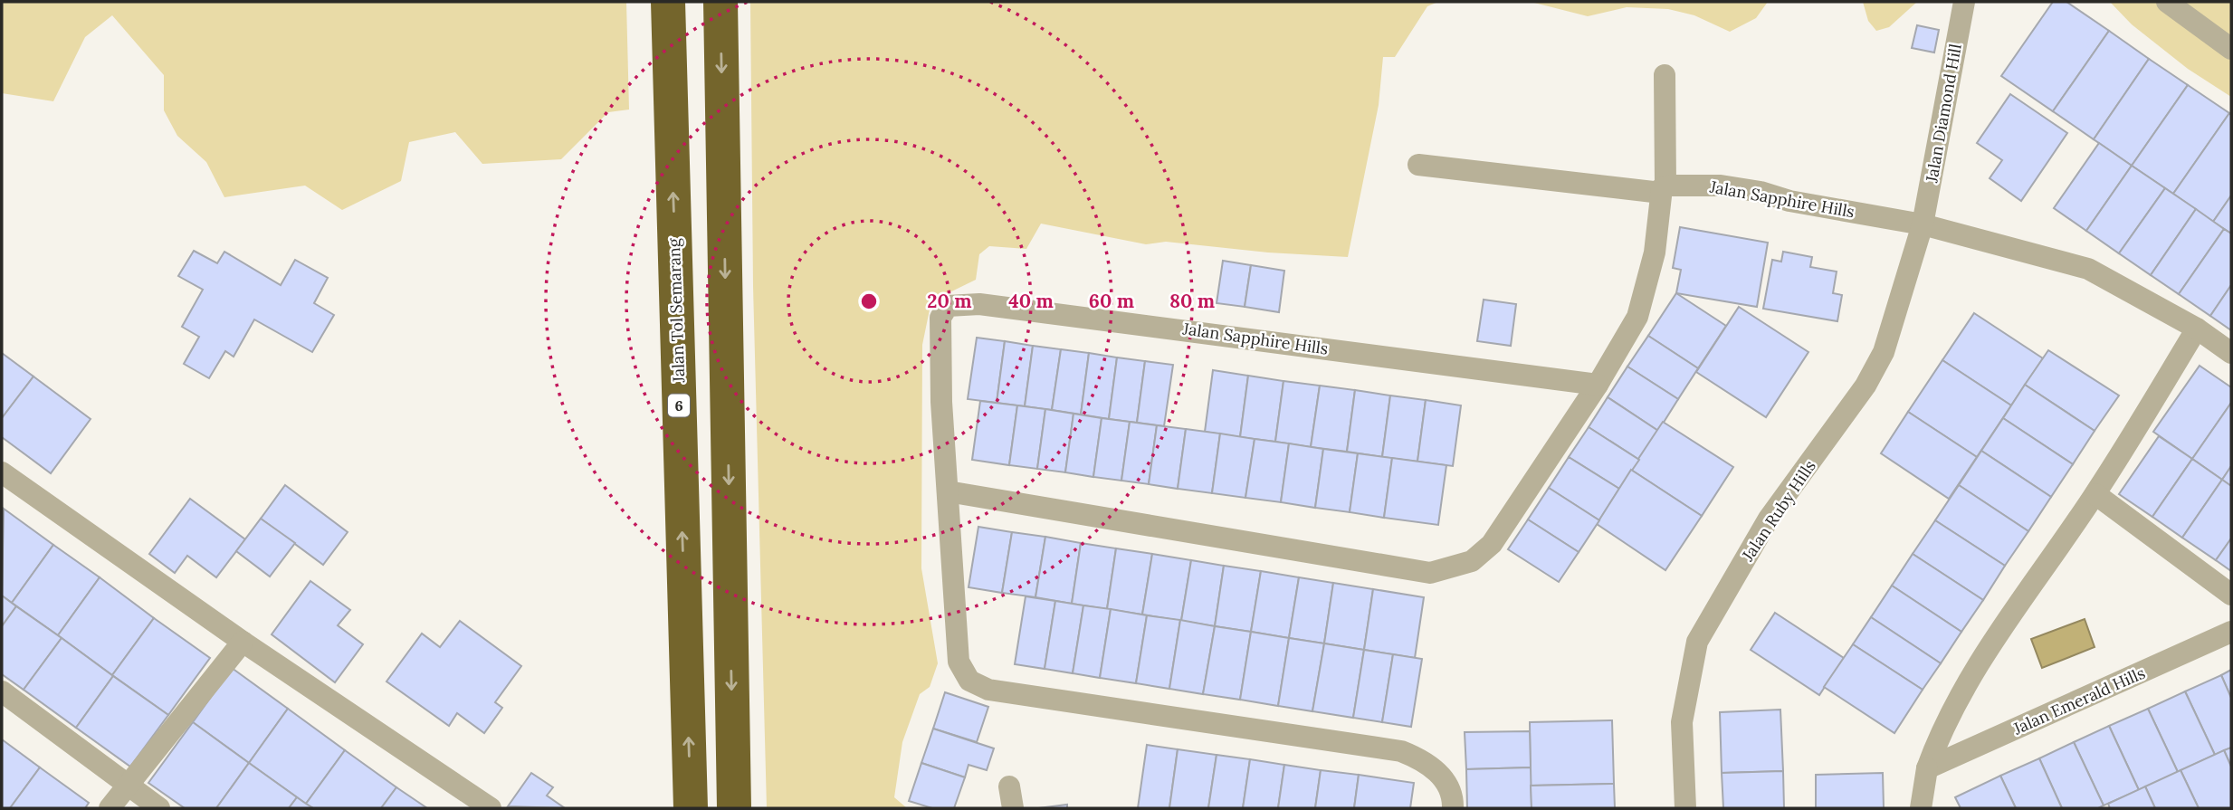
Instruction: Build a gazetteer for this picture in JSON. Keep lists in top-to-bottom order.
{
  "streets": {
    "highway": ["Jalan Tol Semarang", "6"],
    "street": [
      "Jalan Diamond Hill",
      "Jalan Sapphire Hills",
      "Jalan Ruby Hills",
      "Jalan Emerald Hills"
    ]
  },
  "crossings": [
    ["Jalan Diamond Hill", "Jalan Sapphire Hills"],
    ["Jalan Diamond Hill", "Jalan Ruby Hills"],
    ["Jalan Sapphire Hills", "Jalan Ruby Hills"]
  ],
  "rings": [
    "20 m",
    "40 m",
    "60 m",
    "80 m"
  ]
}
